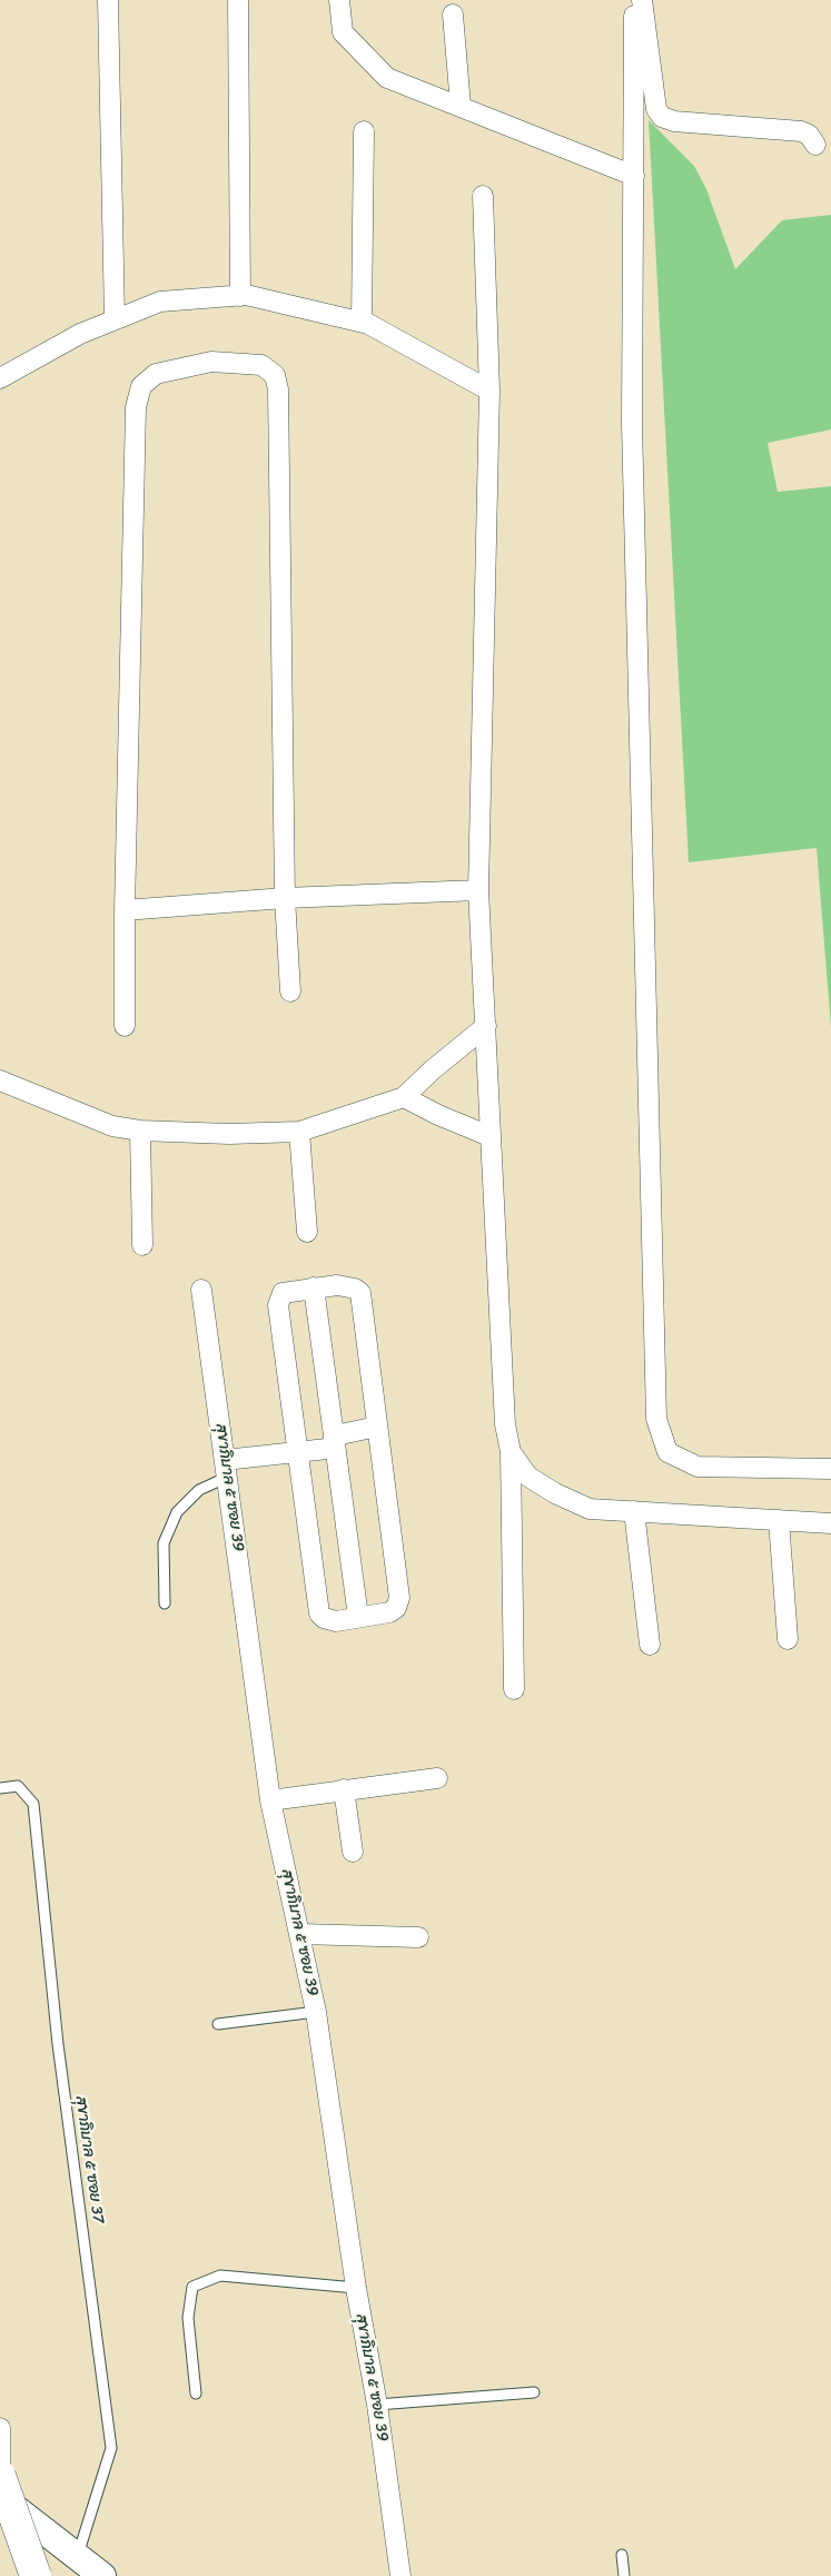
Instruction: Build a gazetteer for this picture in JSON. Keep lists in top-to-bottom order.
{
  "streets": {
    "street": ["สุขาภิบาล ๕ ซอย 39"],
    "lane": ["สุขาภิบาล ๕ ซอย 37"]
  }
}
